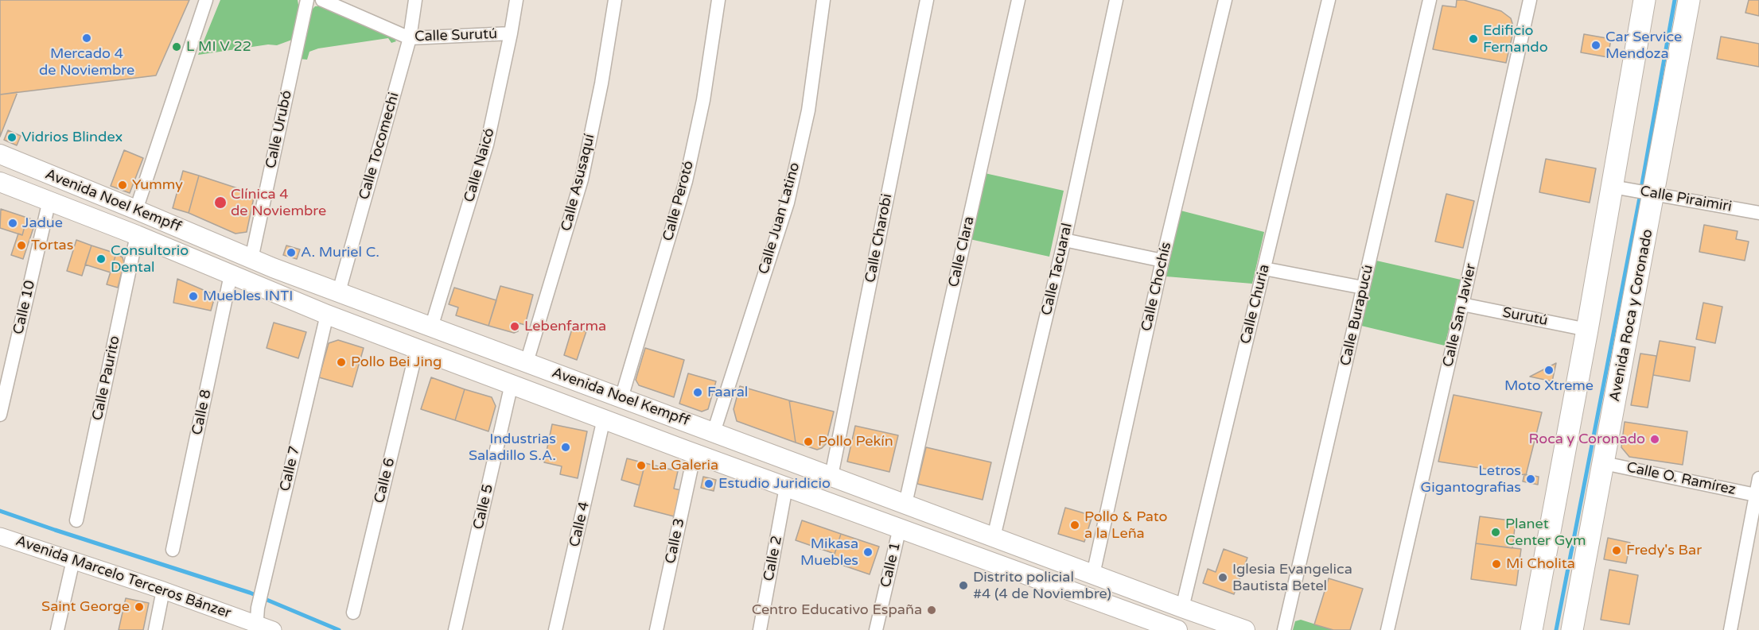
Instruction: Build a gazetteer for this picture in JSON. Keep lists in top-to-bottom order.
{
  "streets": {
    "main road": ["Avenida Noel Kempff", "Avenida Roca y Coronado"],
    "street": [
      "Calle Surutú",
      "Calle Urubó",
      "Calle Tocomechi",
      "Calle Naicó",
      "Calle Asusaquí",
      "Calle Piraimiri",
      "Calle Perotó",
      "Calle Juan Latino",
      "Calle Charobi",
      "Calle Clara",
      "Calle Tacuaral",
      "Calle Chochís",
      "Calle Churia",
      "Calle 10",
      "Calle Burapucú",
      "Calle San Javier",
      "Surutú",
      "Calle Paurito",
      "Calle 8",
      "Calle 7",
      "Calle O. Ramírez",
      "Calle 6",
      "Calle 5",
      "Calle 4",
      "Calle 3",
      "Calle 2",
      "Calle 1",
      "Avenida Marcelo Terceros Bánzer"
    ]
  },
  "crossings": [
    ["Calle Surutú", "Calle Tocomechi"],
    ["Calle Surutú", "Calle Naicó"],
    ["Calle Urubó", "Avenida Noel Kempff"],
    ["Calle Tocomechi", "Avenida Noel Kempff"],
    ["Calle Naicó", "Avenida Noel Kempff"],
    ["Calle Asusaquí", "Avenida Noel Kempff"],
    ["Calle Piraimiri", "Avenida Roca y Coronado"],
    ["Avenida Noel Kempff", "Calle Perotó"],
    ["Avenida Noel Kempff", "Calle Juan Latino"],
    ["Avenida Noel Kempff", "Calle Charobi"],
    ["Avenida Noel Kempff", "Calle Clara"],
    ["Avenida Noel Kempff", "Calle Tacuaral"],
    ["Avenida Noel Kempff", "Calle Chochís"],
    ["Avenida Noel Kempff", "Calle Churia"],
    ["Avenida Noel Kempff", "Calle 10"],
    ["Avenida Noel Kempff", "Calle Paurito"],
    ["Avenida Noel Kempff", "Calle 8"],
    ["Avenida Noel Kempff", "Calle 7"],
    ["Avenida Noel Kempff", "Calle 6"],
    ["Avenida Noel Kempff", "Calle 5"],
    ["Avenida Noel Kempff", "Calle 4"],
    ["Avenida Noel Kempff", "Calle 3"],
    ["Avenida Noel Kempff", "Calle 2"],
    ["Avenida Noel Kempff", "Calle 1"],
    ["Calle San Javier", "Surutú"],
    ["Avenida Roca y Coronado", "Calle O. Ramírez"],
    ["Calle 7", "Avenida Marcelo Terceros Bánzer"]
  ],
  "places": [
    "Mercado 4 de Noviembre",
    "Edificio Fernando",
    "Car Service Mendoza",
    "L MI V 22",
    "Vidrios Blindex",
    "Yummy",
    "Clínica 4 de Noviembre",
    "Jadue",
    "Tortas",
    "A. Muriel C.",
    "Consultorio Dental",
    "Muebles INTI",
    "Lebenfarma",
    "Pollo Bei Jing",
    "Moto Xtreme",
    "Faaral",
    "Roca y Coronado",
    "Pollo Pekín",
    "Industrias Saladillo S.A.",
    "La Galeria",
    "Letros Gigantografias",
    "Estudio Juridicio",
    "Pollo & Pato a la Leña",
    "Planet Center Gym",
    "Fredy's Bar",
    "Mikasa Muebles",
    "Mi Cholita",
    "Iglesia Evangelica Bautista Betel",
    "Distrito policial #4 (4 de Noviembre)",
    "Saint George",
    "Centro Educativo España"
  ]
}
